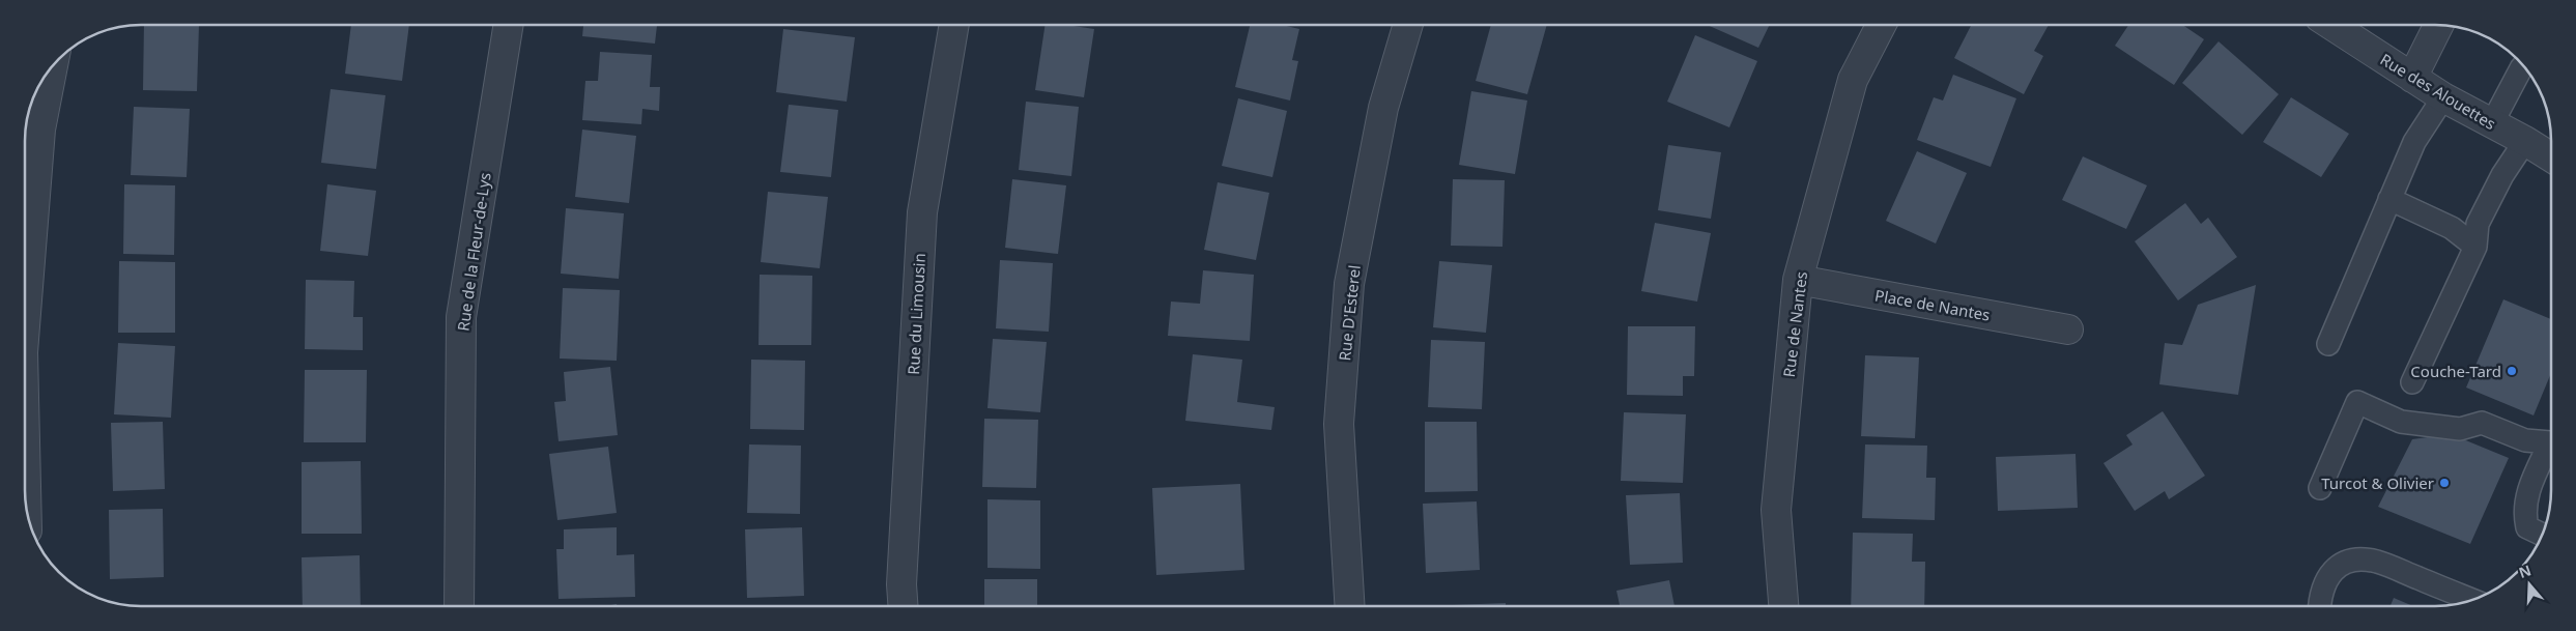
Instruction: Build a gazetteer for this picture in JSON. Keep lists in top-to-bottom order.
{
  "streets": {
    "street": [
      "Rue des Alouettes",
      "Rue de la Fleur-de-Lys",
      "Place de Nantes",
      "Rue D'Esterel",
      "Rue du Limousin",
      "Rue de Nantes"
    ]
  },
  "crossings": [
    ["Place de Nantes", "Rue de Nantes"]
  ],
  "places": ["Couche-Tard", "Turcot & Olivier"],
  "north": "top"
}
